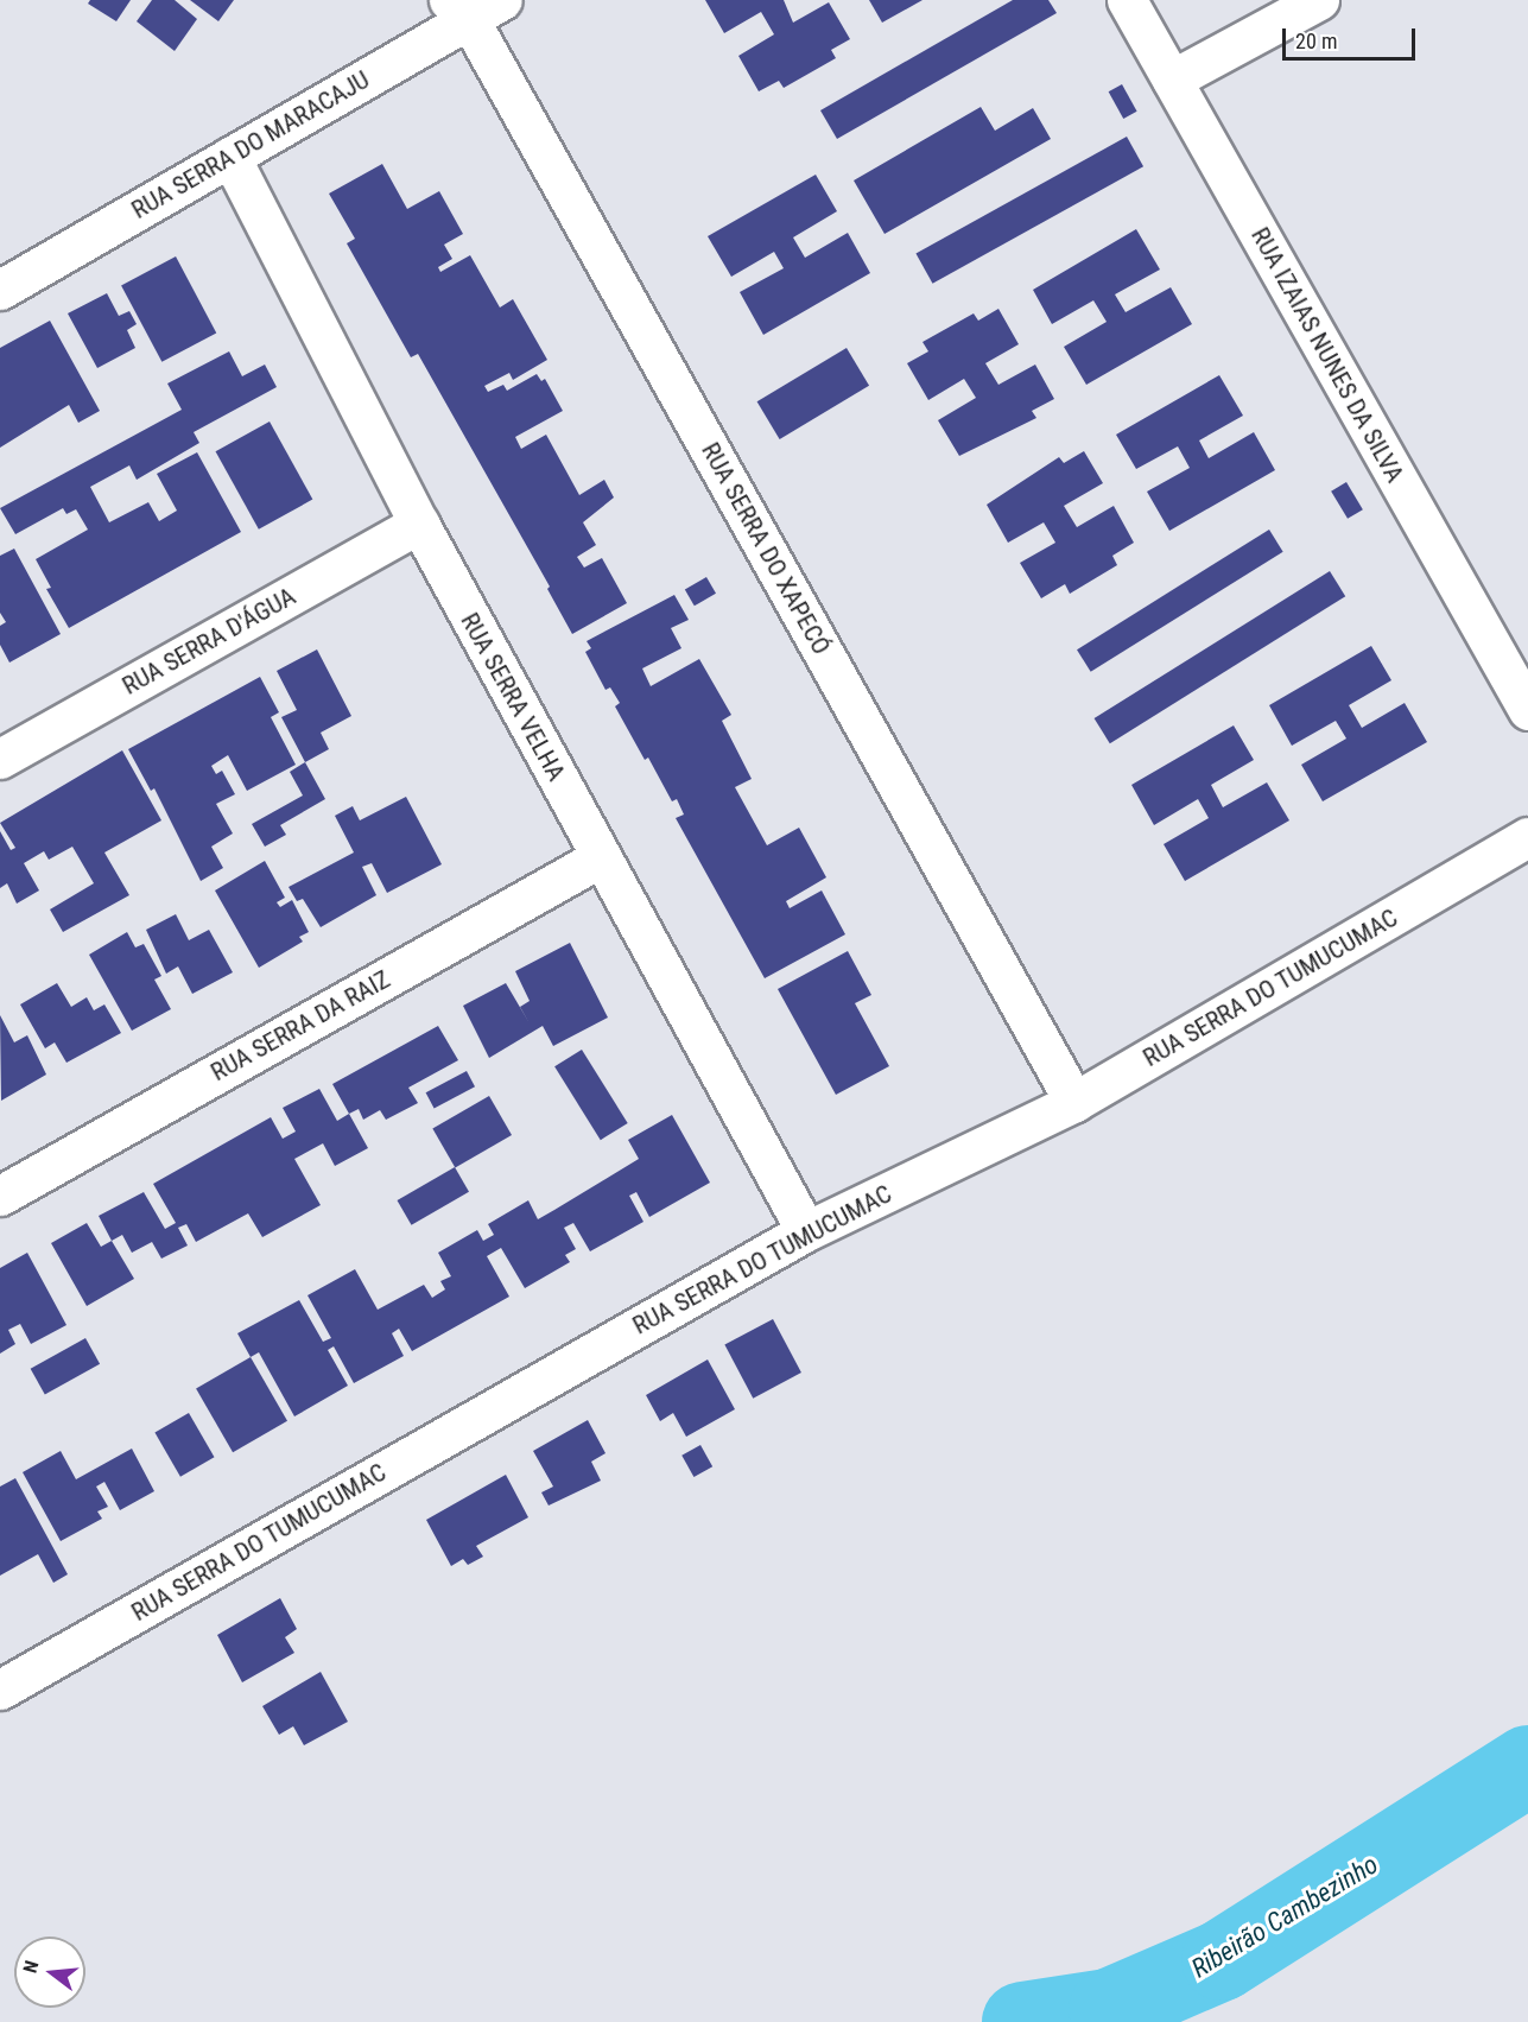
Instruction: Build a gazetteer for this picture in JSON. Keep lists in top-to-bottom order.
{
  "streets": {
    "street": [
      "RUA SERRA DO MARACAJU",
      "RUA IZAIAS NUNES DA SILVA",
      "RUA SERRA DO XAPECÓ",
      "RUA SERRA D'ÁGUA",
      "RUA SERRA VELHA",
      "RUA SERRA DO TUMUCUMAC",
      "RUA SERRA DA RAIZ"
    ]
  },
  "crossings": [
    ["RUA SERRA DO MARACAJU", "RUA SERRA DO XAPECÓ"],
    ["RUA SERRA DO MARACAJU", "RUA SERRA VELHA"],
    ["RUA SERRA DO XAPECÓ", "RUA SERRA DO TUMUCUMAC"],
    ["RUA SERRA D'ÁGUA", "RUA SERRA VELHA"],
    ["RUA SERRA VELHA", "RUA SERRA DO TUMUCUMAC"],
    ["RUA SERRA VELHA", "RUA SERRA DA RAIZ"]
  ],
  "water": ["Ribeirão Cambezinho"],
  "scale_bar": "20 m",
  "north": "left"
}
